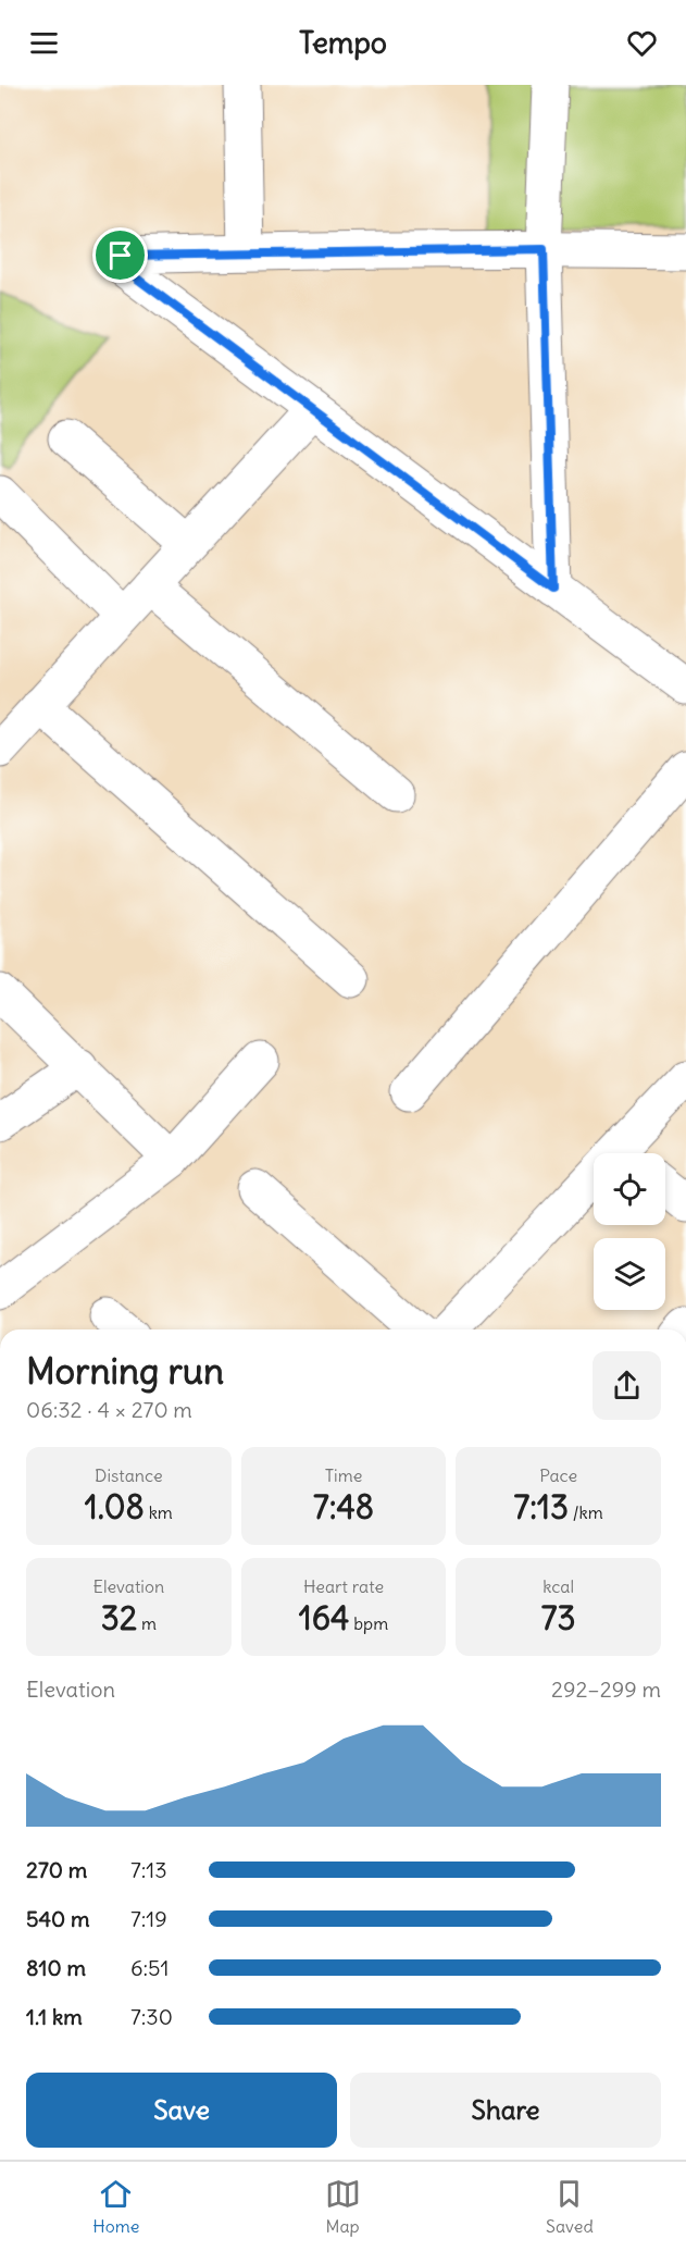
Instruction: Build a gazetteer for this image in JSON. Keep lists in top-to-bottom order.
{
  "page": {
    "header": "Tempo",
    "heading": ["Morning run", "06:32 · 4 × 270 m"],
    "stats": [
      ["Distance", "1.08 km"],
      ["Time", "7:48"],
      ["Pace", "7:13 /km"],
      ["Elevation", "32 m"],
      ["Heart rate", "164 bpm"],
      ["kcal", "73"]
    ],
    "chart": ["Elevation", "292–299 m"],
    "list": [
      {
        "name": "270 m",
        "note": "7:13"
      },
      {
        "name": "540 m",
        "note": "7:19"
      },
      {
        "name": "810 m",
        "note": "6:51"
      },
      {
        "name": "1.1 km",
        "note": "7:30"
      }
    ],
    "buttons": ["Save", "Share"],
    "tabs": ["Home", "Map", "Saved"]
  }
}
